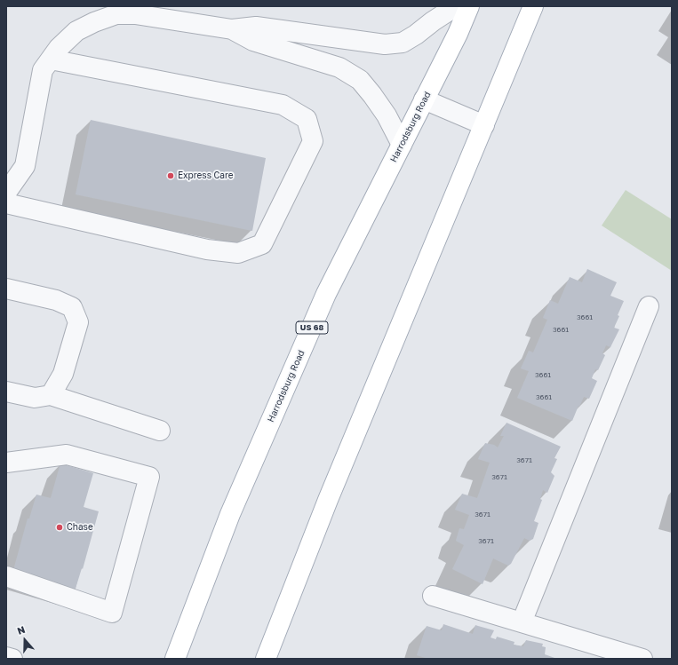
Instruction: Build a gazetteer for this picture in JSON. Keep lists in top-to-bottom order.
{
  "streets": {
    "main road": ["Harrodsburg Road", "US 68"]
  },
  "places": ["Express Care", "Chase"],
  "house_numbers": [
    "3661",
    "3661",
    "3661",
    "3661",
    "3671",
    "3671",
    "3671",
    "3671"
  ],
  "north": "top"
}
